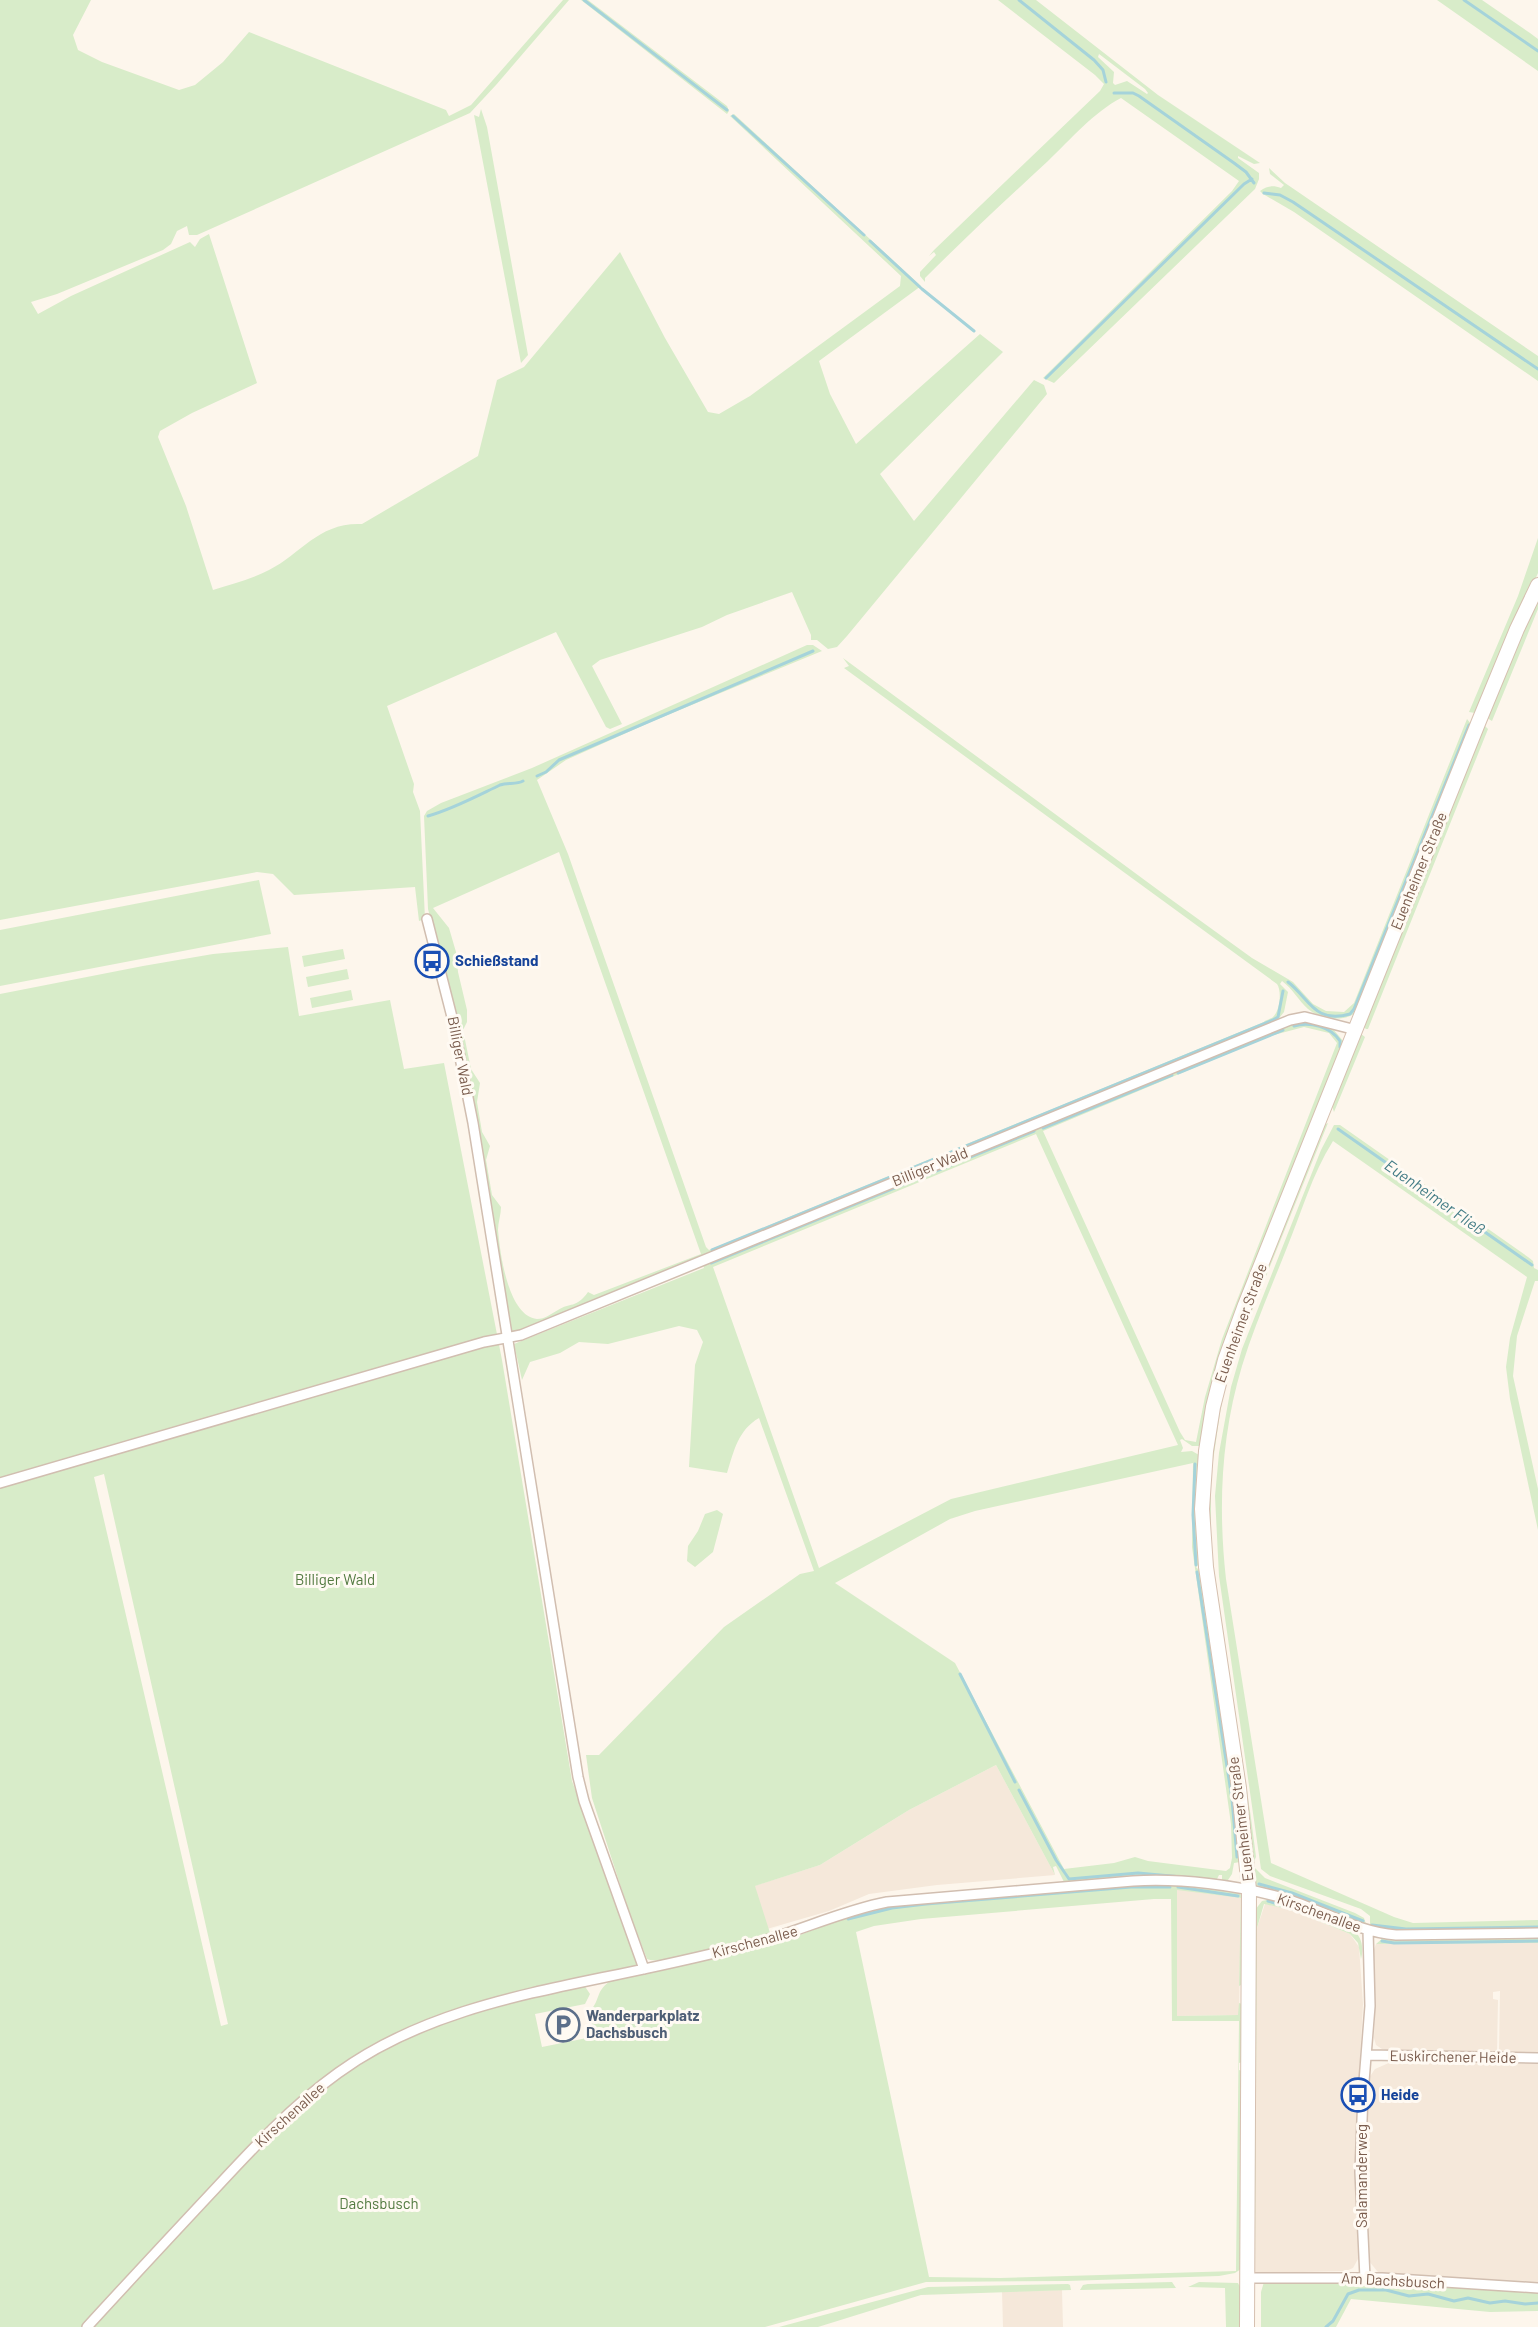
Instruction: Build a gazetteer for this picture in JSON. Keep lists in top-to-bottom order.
{
  "streets": {
    "main road": ["Euenheimer Straße"],
    "street": [
      "Billiger Wald",
      "Kirschenallee",
      "Euskirchener Heide",
      "Salamanderweg",
      "Am Dachsbusch"
    ]
  },
  "crossings": [
    ["Euenheimer Straße", "Billiger Wald"],
    ["Euenheimer Straße", "Kirschenallee"],
    ["Euenheimer Straße", "Am Dachsbusch"],
    ["Billiger Wald", "Kirschenallee"],
    ["Kirschenallee", "Salamanderweg"],
    ["Euskirchener Heide", "Salamanderweg"],
    ["Salamanderweg", "Am Dachsbusch"]
  ],
  "water": ["Euenheimer Fließ"],
  "parks": ["Billiger Wald", "Dachsbusch"],
  "places": {
    "bus stop": ["Schießstand", "Heide"],
    "parking": ["Wanderparkplatz Dachsbusch"]
  }
}
